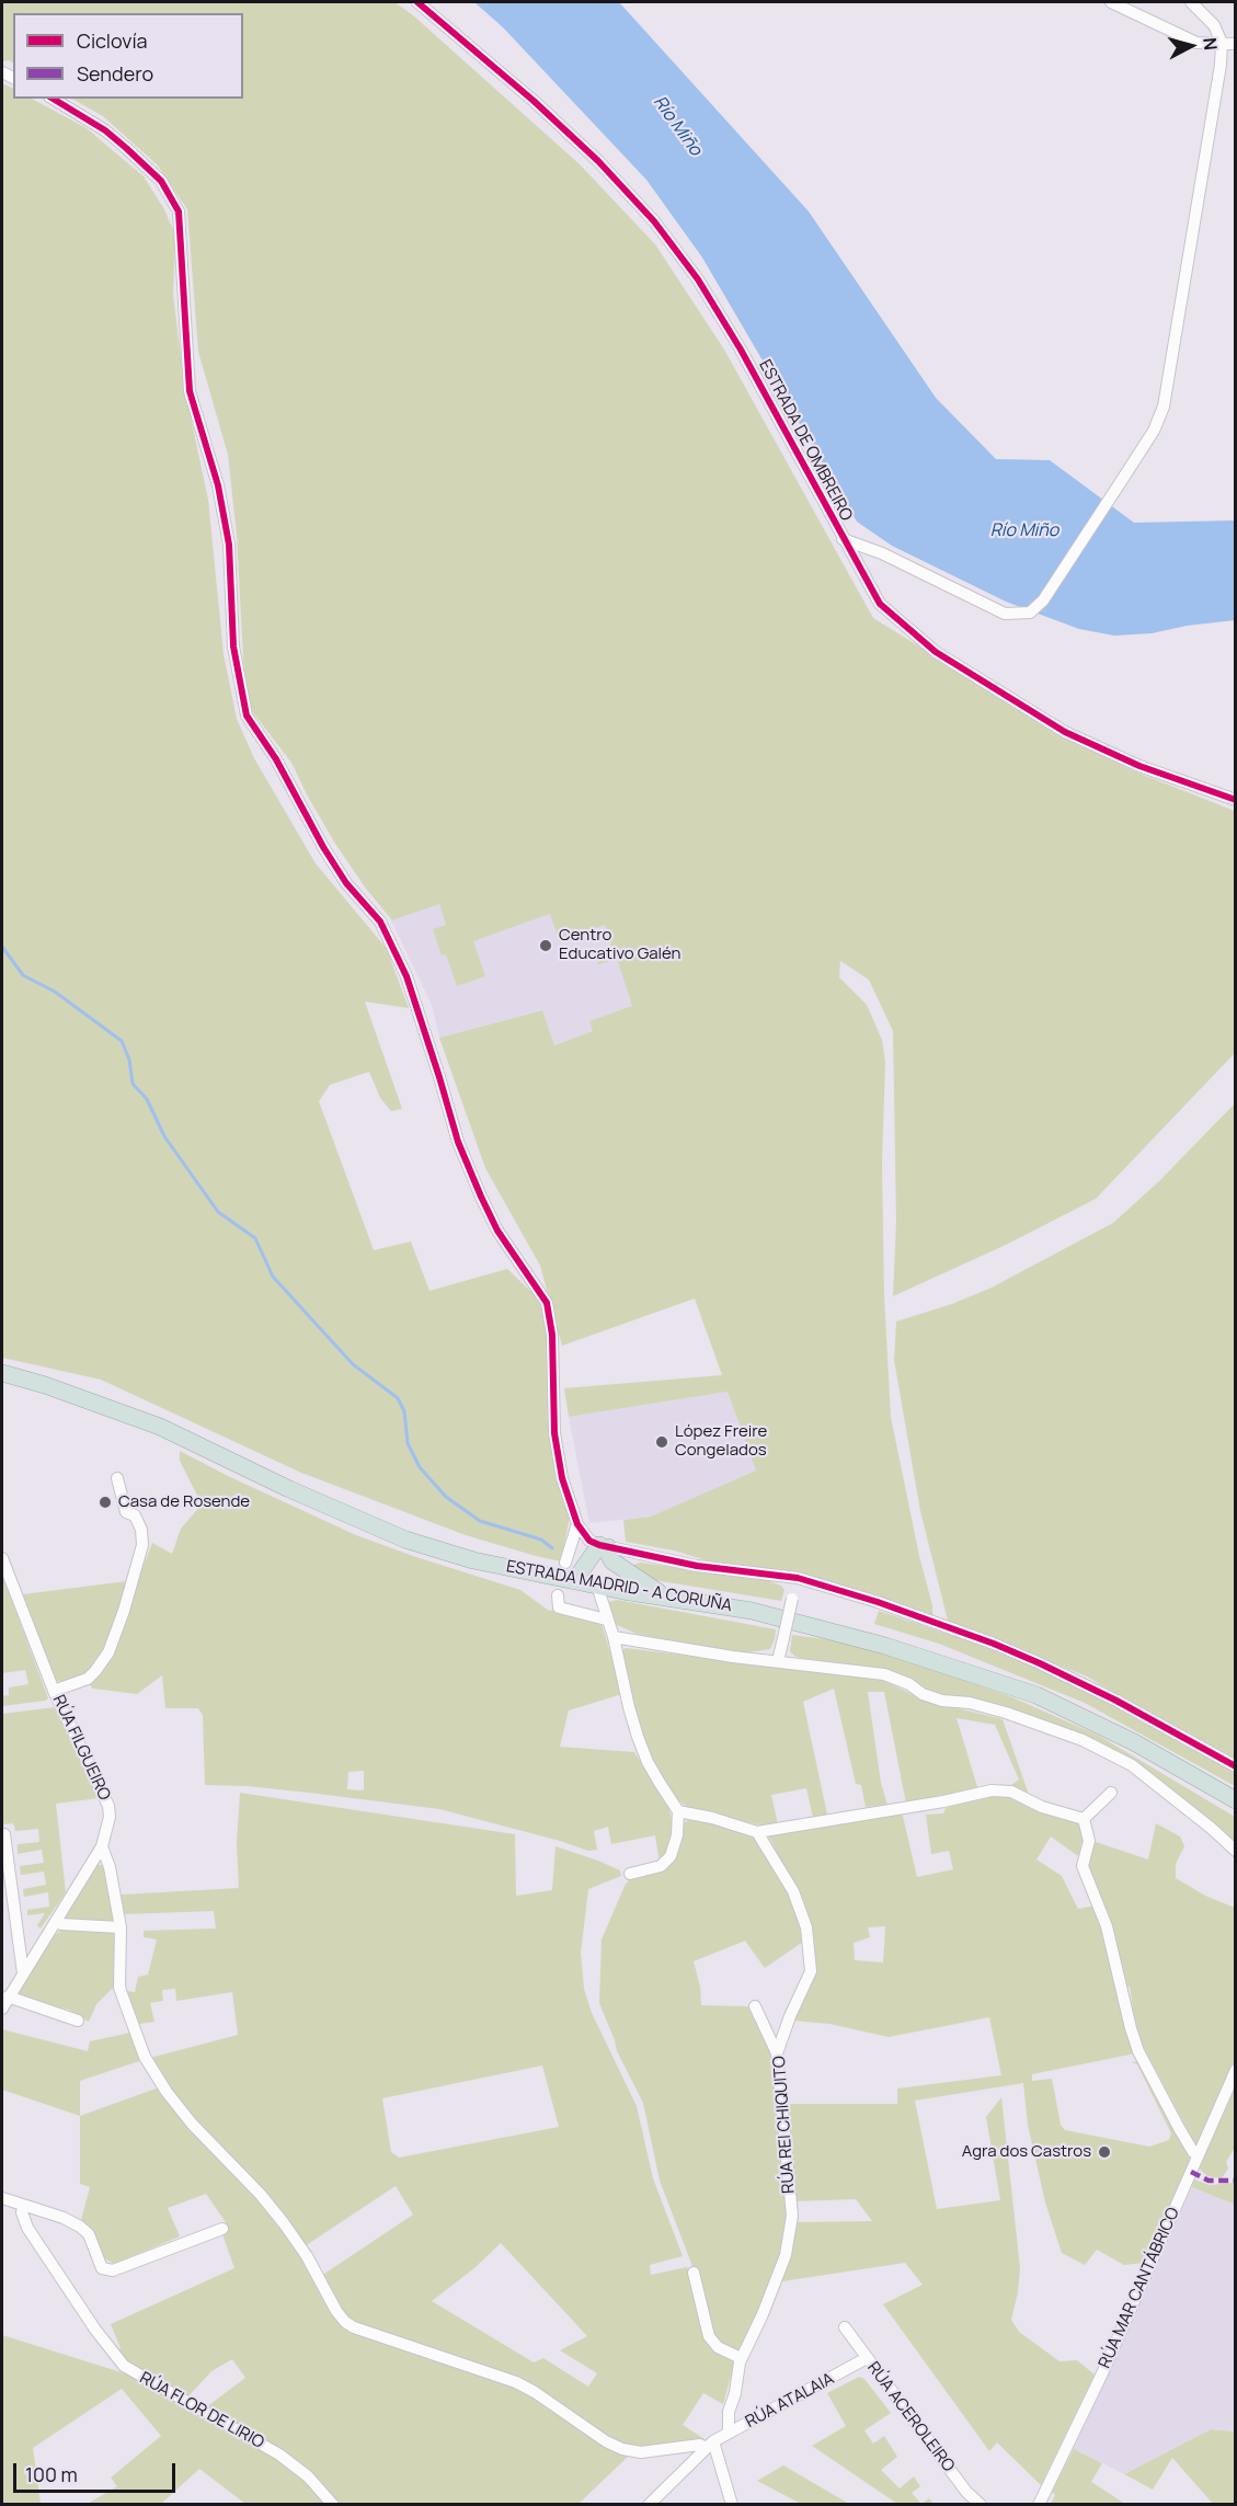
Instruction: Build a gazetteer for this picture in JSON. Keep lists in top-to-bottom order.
{
  "streets": {
    "highway": ["ESTRADA MADRID - A CORUÑA"],
    "street": [
      "ESTRADA DE OMBREIRO",
      "RÚA FILGUEIRO",
      "RÚA REI CHIQUITO",
      "RÚA MAR CANTÁBRICO",
      "RÚA ATALAIA",
      "RÚA FLOR DE LIRIO",
      "RÚA ACEROLEIRO"
    ]
  },
  "crossings": [
    ["RÚA REI CHIQUITO", "RÚA ATALAIA"],
    ["RÚA ATALAIA", "RÚA ACEROLEIRO"]
  ],
  "water": ["Río Miño"],
  "places": [
    "Centro Educativo Galén",
    "López Freire Congelados",
    "Casa de Rosende",
    "Agra dos Castros"
  ],
  "legend": ["Ciclovía", "Sendero"],
  "scale_bar": "100 m",
  "north": "right"
}
